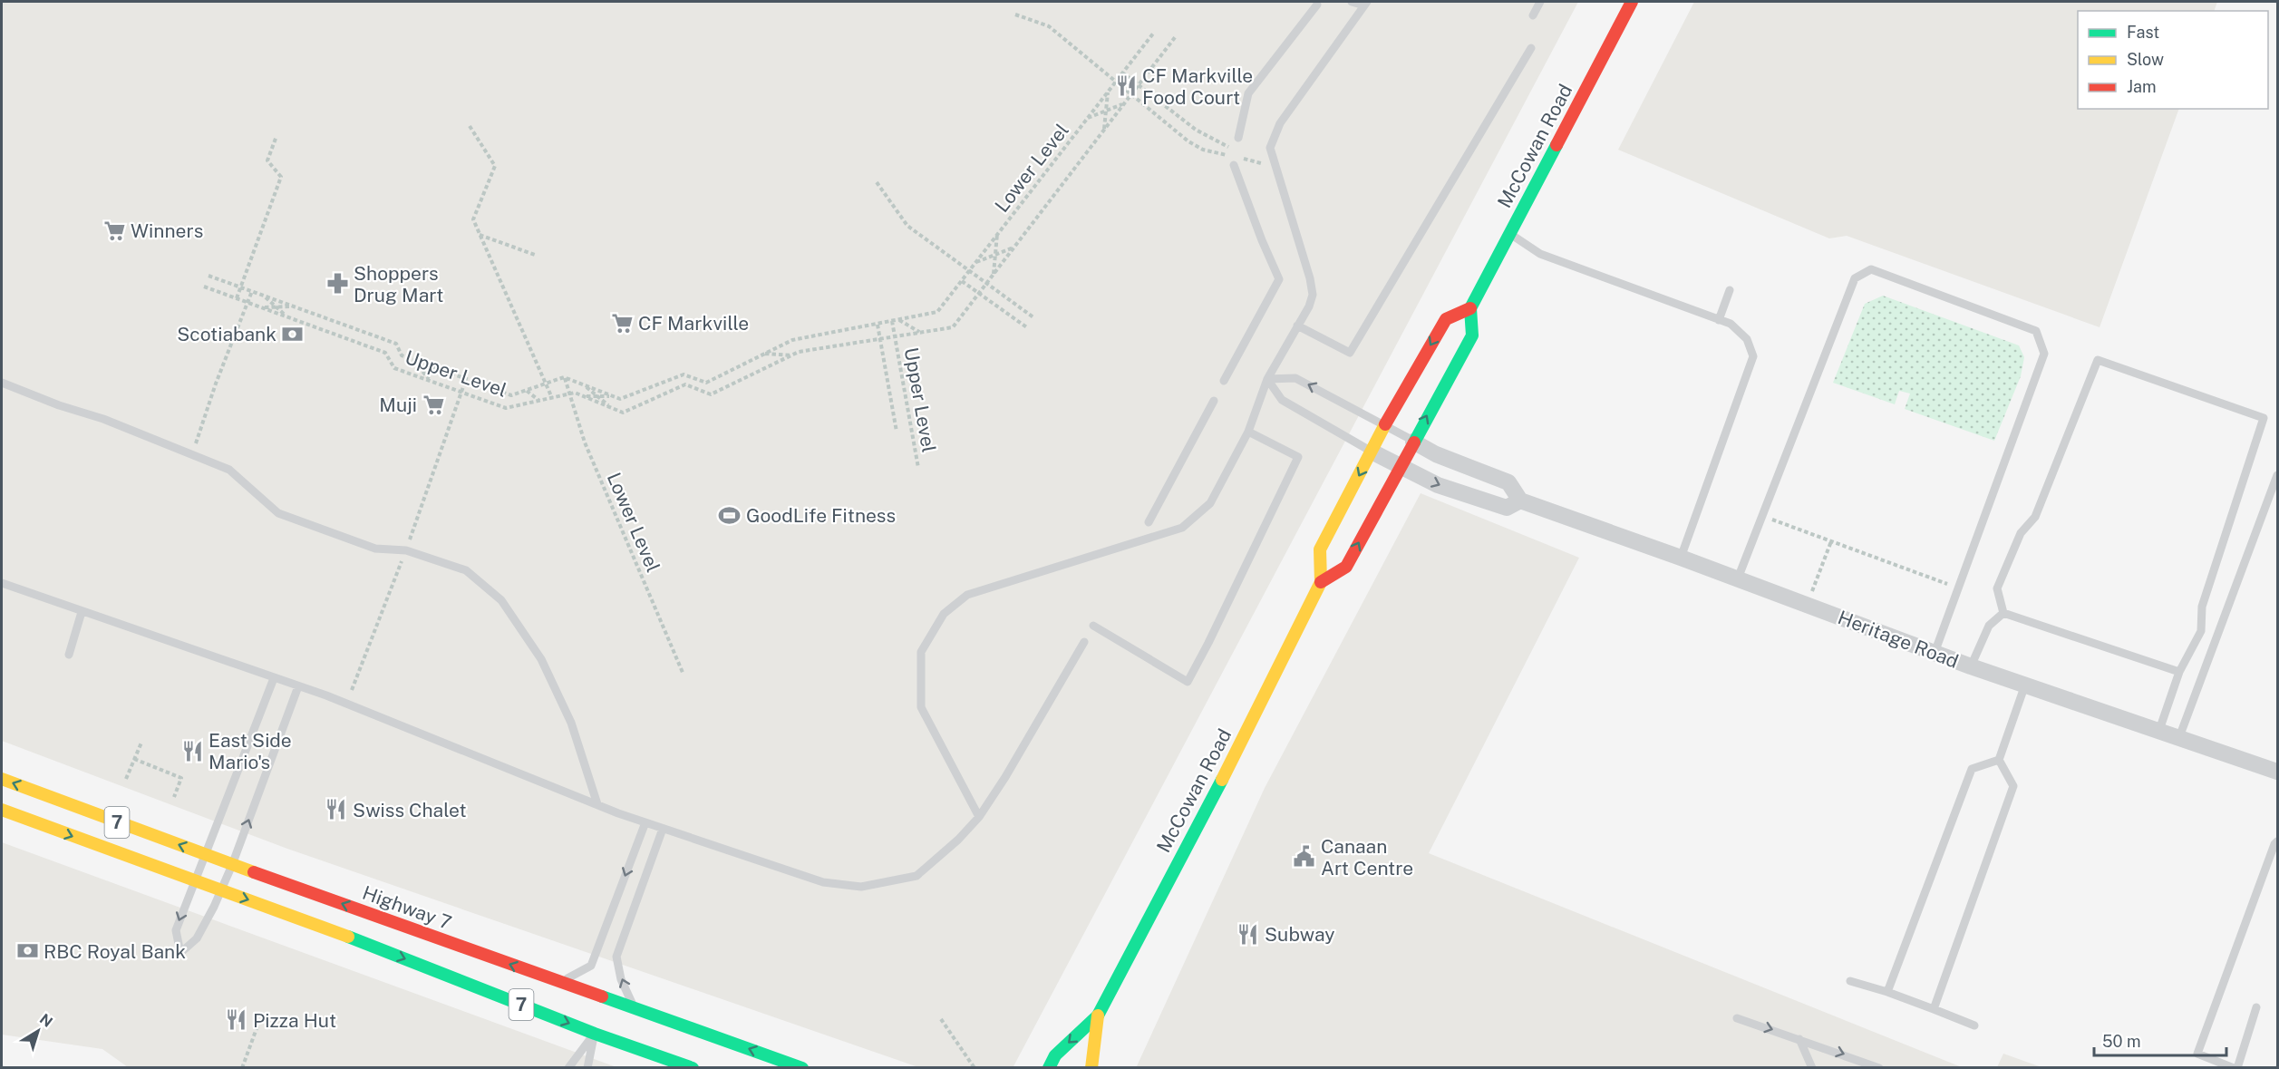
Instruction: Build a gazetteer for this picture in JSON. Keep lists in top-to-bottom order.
{
  "streets": {
    "main road": ["McCowan Road", "7", "Highway 7"],
    "street": ["Heritage Road"],
    "path": ["Lower Level", "Upper Level"]
  },
  "crossings": [
    ["McCowan Road", "Heritage Road"],
    ["Lower Level", "Upper Level"]
  ],
  "places": {
    "restaurant": [
      "CF Markville Food Court",
      "East Side Mario's",
      "Swiss Chalet",
      "Subway",
      "Pizza Hut"
    ],
    "supermarket": ["Winners", "CF Markville", "Muji"],
    "pharmacy": ["Shoppers Drug Mart"],
    "bank": ["Scotiabank", "RBC Royal Bank"],
    "sports": ["GoodLife Fitness"],
    "public building": ["Canaan Art Centre"]
  },
  "legend": ["Fast", "Slow", "Jam"],
  "scale_bar": "50 m",
  "north": "top right"
}
